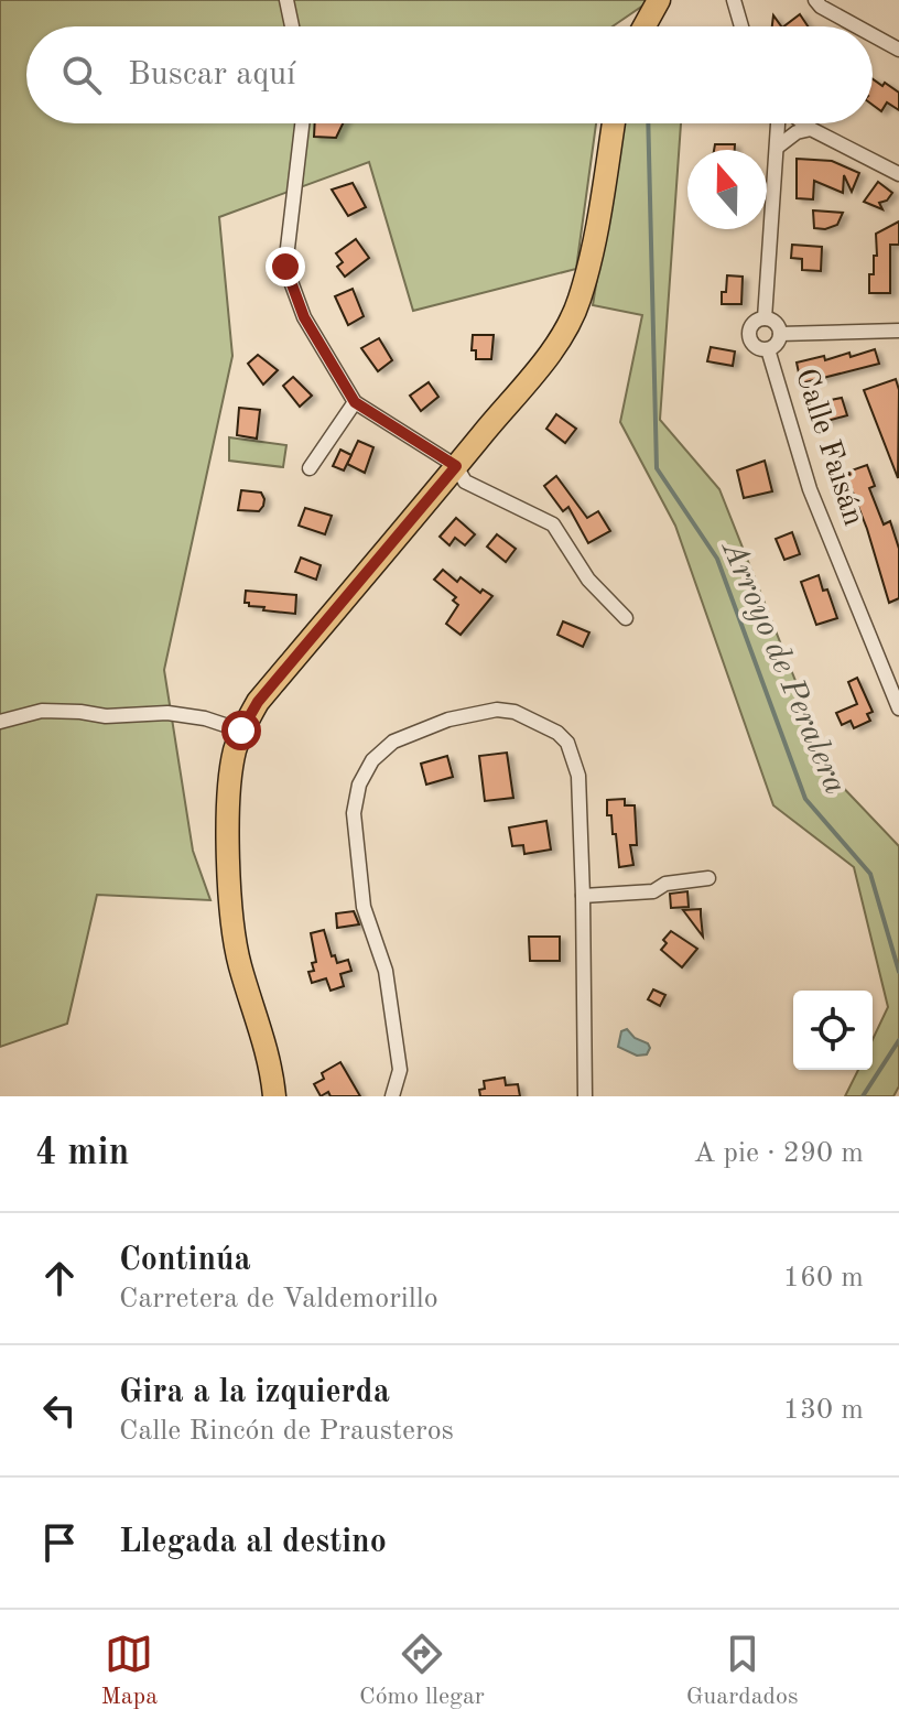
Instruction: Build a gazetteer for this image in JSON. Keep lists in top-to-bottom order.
{
  "streets": {
    "street": ["Calle Faisán"]
  },
  "water": ["Arroyo de Peralera"],
  "north": "top",
  "page": {
    "search": "Buscar aquí",
    "heading": ["4 min", "A pie · 290 m"],
    "list": [
      ["Continúa", "Carretera de Valdemorillo", "160 m"],
      ["Gira a la izquierda", "Calle Rincón de Prausteros", "130 m"],
      "Llegada al destino"
    ],
    "nav": ["Mapa", "Cómo llegar", "Guardados"]
  }
}
